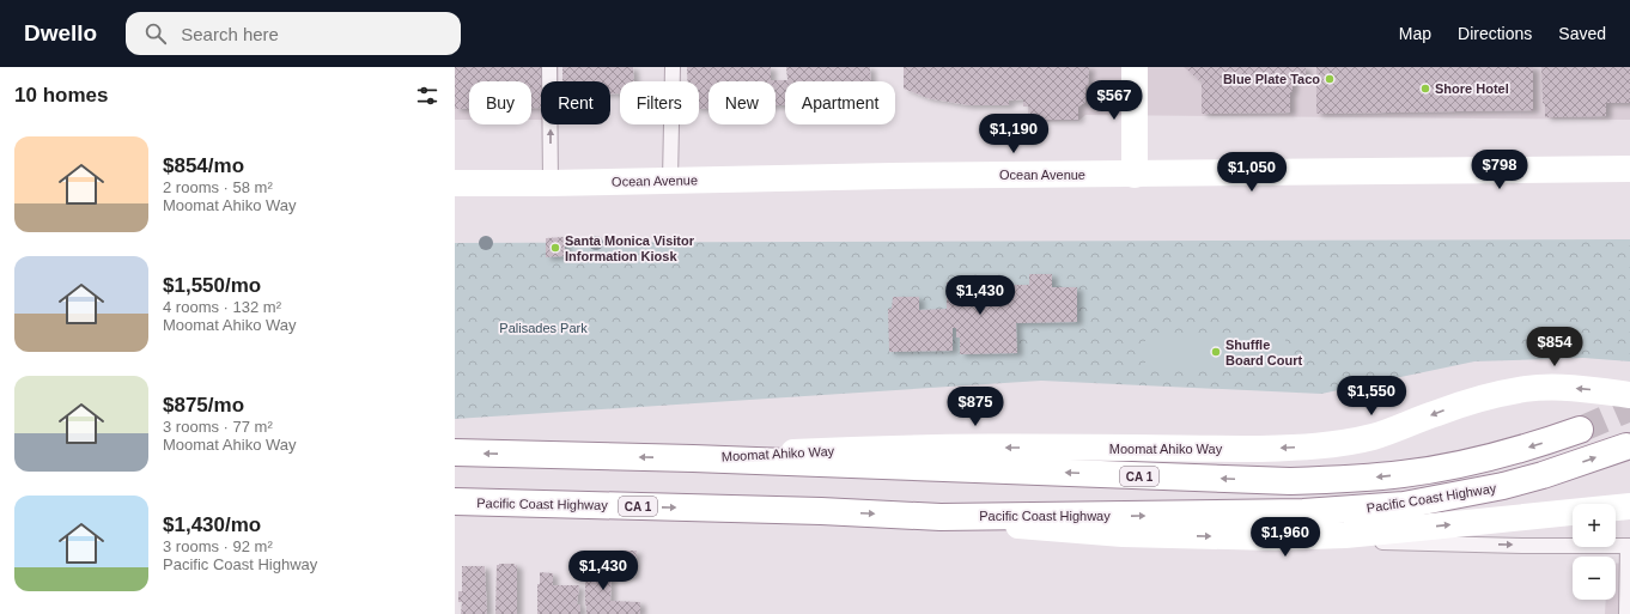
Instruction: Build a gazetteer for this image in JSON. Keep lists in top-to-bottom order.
{
  "streets": {
    "main road": [
      "Ocean Avenue",
      "Moomat Ahiko Way",
      "CA 1",
      "Pacific Coast Highway"
    ]
  },
  "crossings": [
    ["Moomat Ahiko Way", "CA 1"]
  ],
  "parks": ["Palisades Park"],
  "places": [
    "Blue Plate Taco",
    "Shore Hotel",
    "Santa Monica Visitor Information Kiosk",
    "Shuffle Board Court"
  ],
  "page": {
    "header": "Dwello",
    "search": "Search here",
    "nav": ["Map", "Directions", "Saved"],
    "heading": "10 homes",
    "price": [
      "$567",
      "$1,190",
      "$798",
      "$1,050",
      "$1,430",
      "$854",
      "$1,550",
      "$875",
      "$1,960",
      "$1,430"
    ],
    "chip": [
      "Buy",
      "Rent",
      "Filters",
      "New",
      "Apartment"
    ],
    "list": [
      {
        "name": "$854/mo",
        "note": "2 rooms · 58 m² · Moomat Ahiko Way"
      },
      {
        "name": "$1,550/mo",
        "note": "4 rooms · 132 m² · Moomat Ahiko Way"
      },
      {
        "name": "$875/mo",
        "note": "3 rooms · 77 m² · Moomat Ahiko Way"
      },
      {
        "name": "$1,430/mo",
        "note": "3 rooms · 92 m² · Pacific Coast Highway"
      }
    ],
    "map_buttons": ["+", "−"]
  }
}
